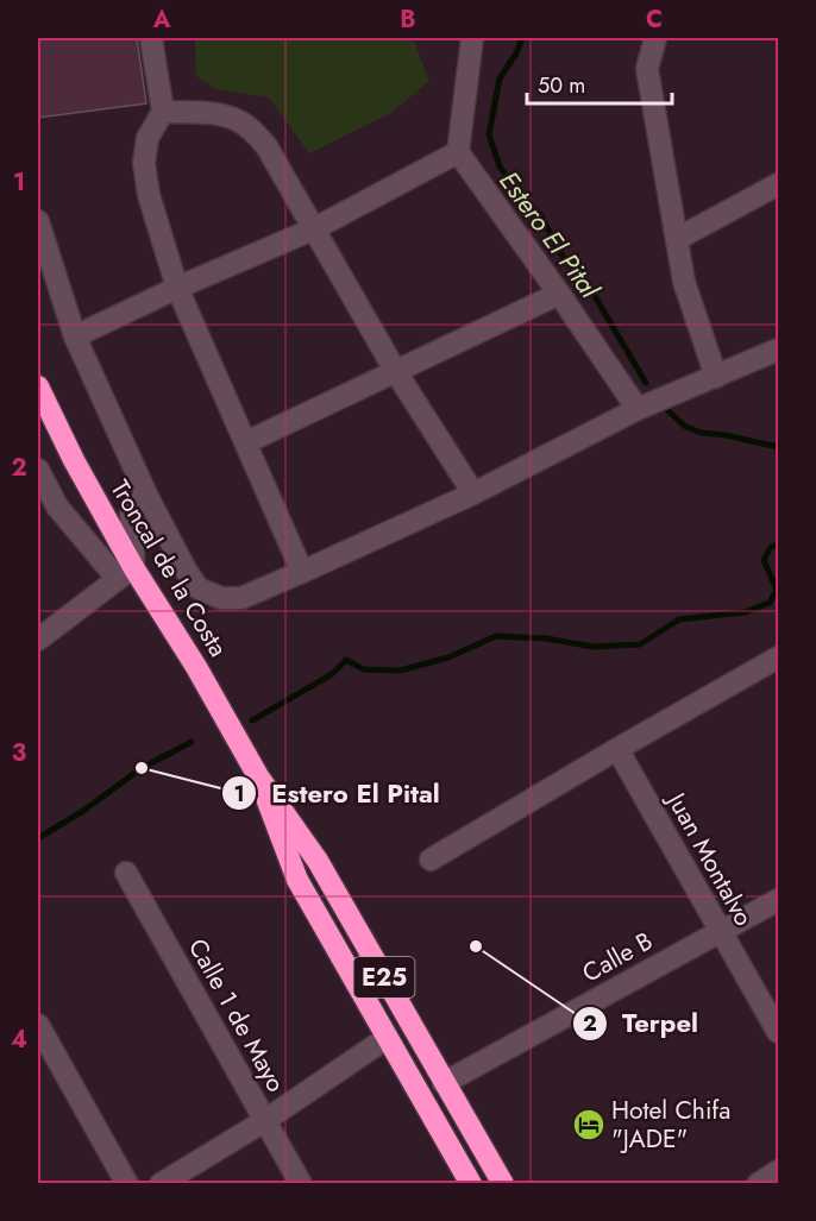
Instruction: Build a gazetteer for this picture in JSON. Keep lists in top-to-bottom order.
{
  "streets": {
    "highway": ["Troncal de la Costa", "E25"],
    "street": ["Juan Montalvo", "Calle B", "Calle 1 de Mayo"]
  },
  "crossings": [
    ["Troncal de la Costa", "Calle B"],
    ["Juan Montalvo", "Calle B"]
  ],
  "water": ["Estero El Pital"],
  "places": {
    "other": ["Estero El Pital", "Terpel"],
    "hotel": ["Hotel Chifa \"JADE\""]
  },
  "scale_bar": "50 m",
  "grid": {
    "columns": ["A", "B", "C"],
    "rows": [
      "1",
      "2",
      "3",
      "4"
    ]
  }
}
